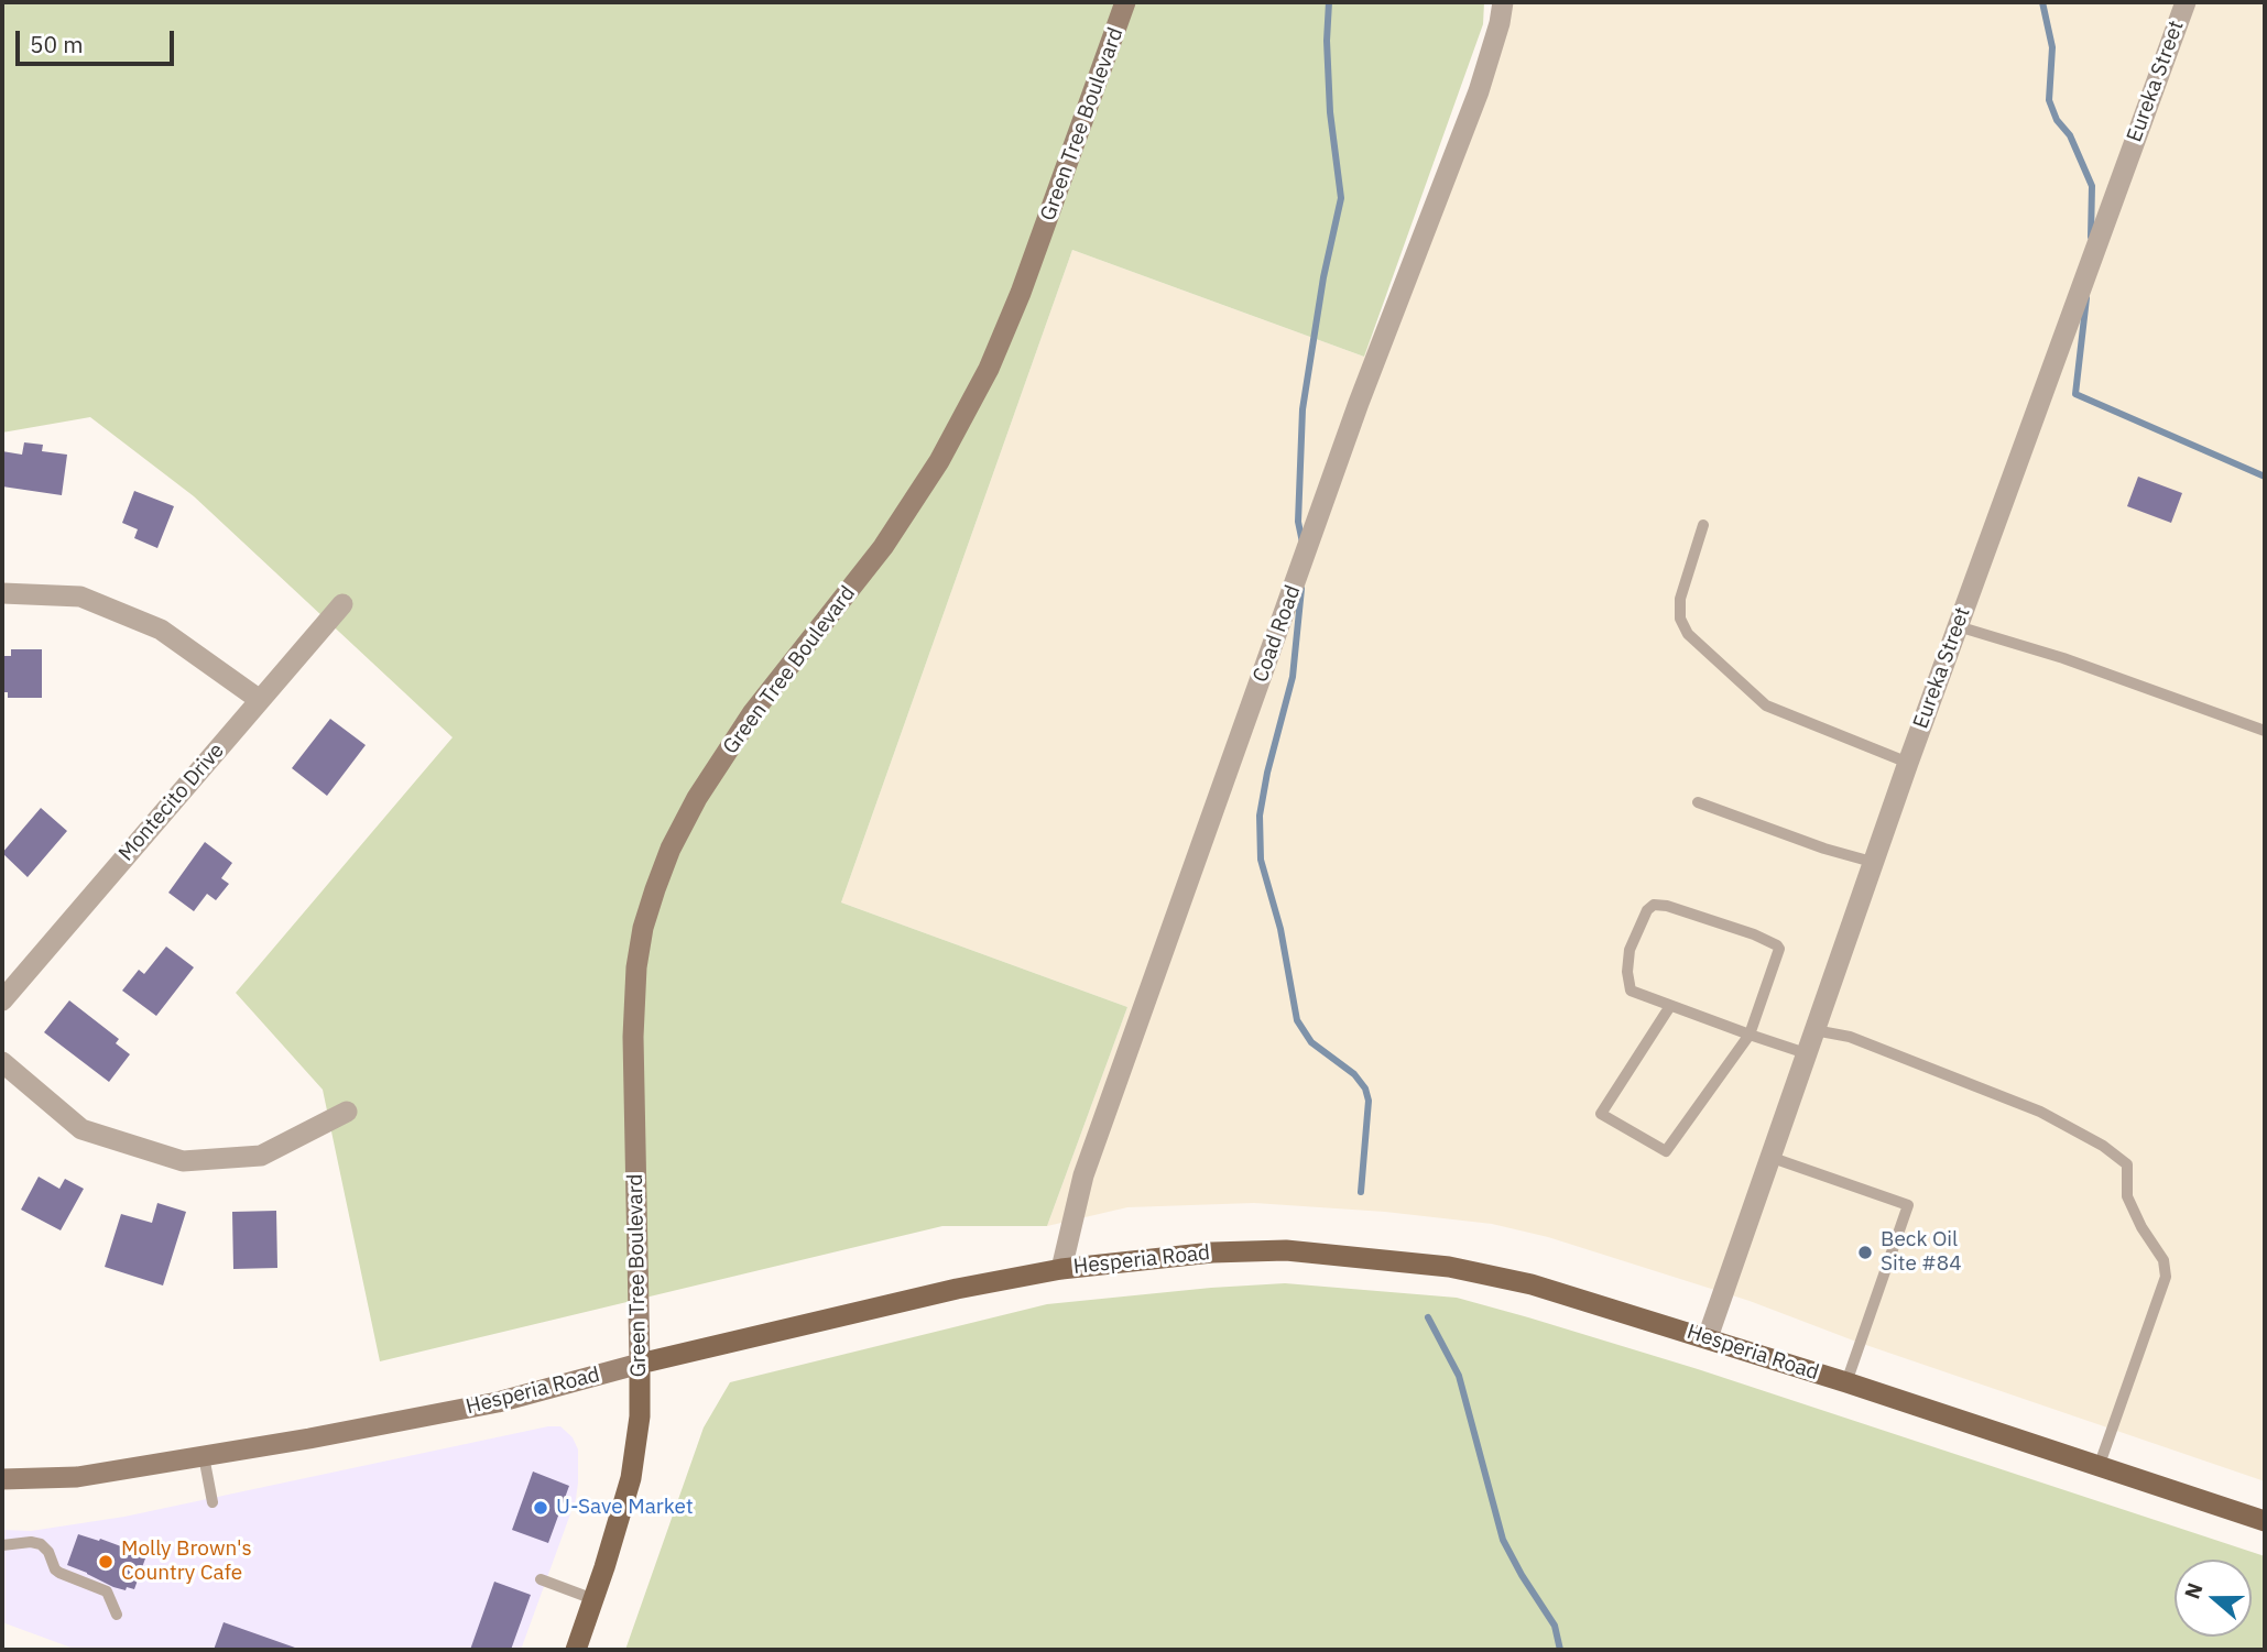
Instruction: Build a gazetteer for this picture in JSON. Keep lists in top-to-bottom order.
{
  "streets": {
    "main road": ["Green Tree Boulevard", "Hesperia Road"],
    "street": ["Eureka Street", "Coad Road", "Montecito Drive"]
  },
  "crossings": [
    ["Eureka Street", "Hesperia Road"],
    ["Green Tree Boulevard", "Hesperia Road"],
    ["Coad Road", "Hesperia Road"]
  ],
  "places": ["Beck Oil Site #84", "U-Save Market", "Molly Brown's Country Cafe"],
  "scale_bar": "50 m",
  "north": "left"
}
